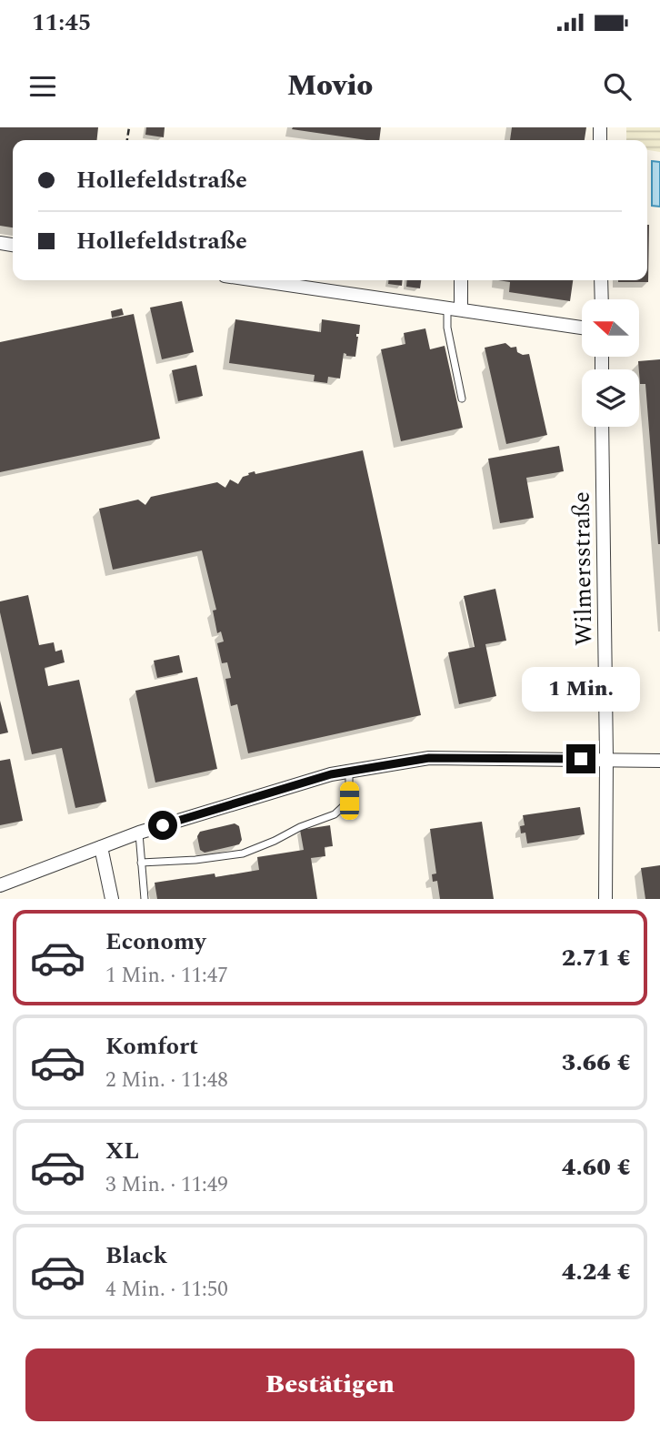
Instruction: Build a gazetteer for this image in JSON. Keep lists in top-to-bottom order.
{
  "streets": {
    "street": ["Wilmersstraße"]
  },
  "north": "left",
  "page": {
    "status": "11:45",
    "header": "Movio",
    "banner": ["Hollefeldstraße", "Hollefeldstraße"],
    "bubble": "1 Min.",
    "list": [
      {
        "name": "Economy",
        "note": "1 Min. · 11:47",
        "value": "2.71 €"
      },
      {
        "name": "Komfort",
        "note": "2 Min. · 11:48",
        "value": "3.66 €"
      },
      {
        "name": "XL",
        "note": "3 Min. · 11:49",
        "value": "4.60 €"
      },
      {
        "name": "Black",
        "note": "4 Min. · 11:50",
        "value": "4.24 €"
      }
    ],
    "buttons": "Bestätigen"
  }
}
